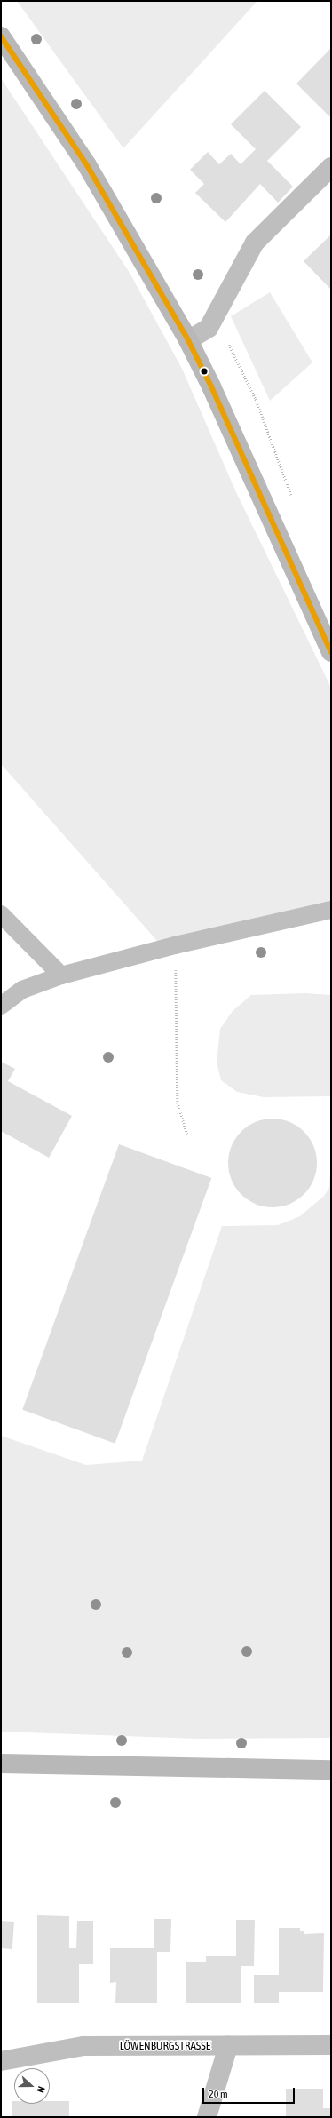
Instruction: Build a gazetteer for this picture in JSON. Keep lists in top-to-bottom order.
{
  "streets": {
    "street": ["LÖWENBURGSTRASSE"]
  },
  "scale_bar": "20 m",
  "north": "right"
}
